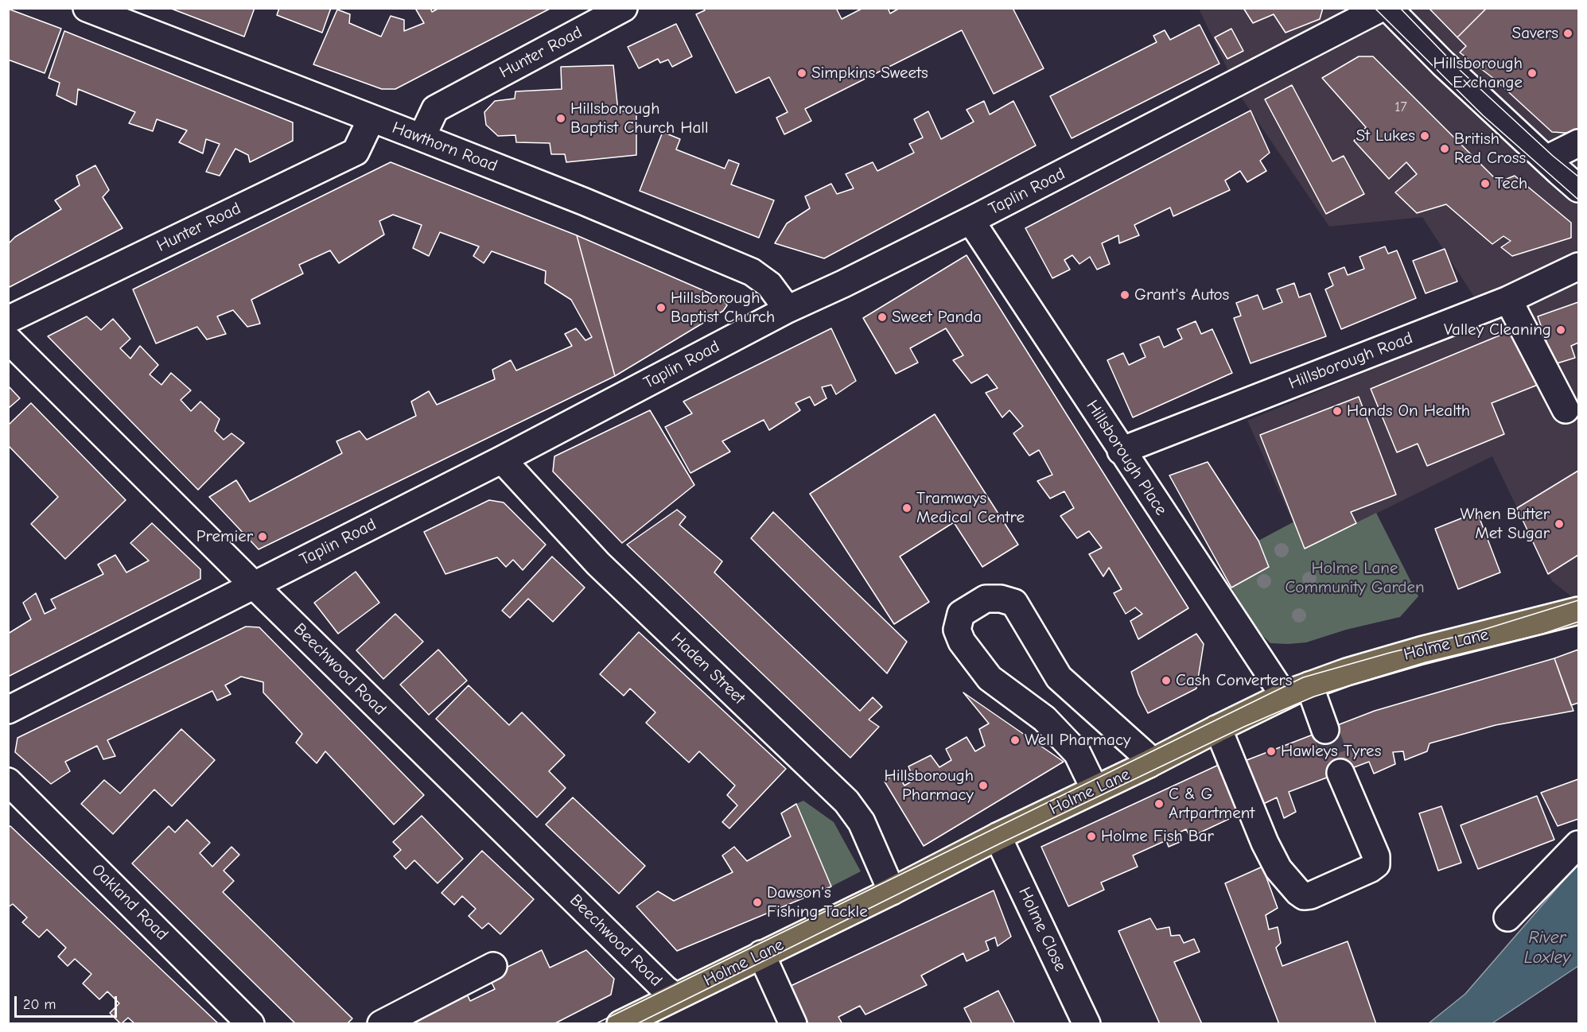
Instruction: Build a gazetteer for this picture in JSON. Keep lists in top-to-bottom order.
{
  "streets": {
    "main road": ["Holme Lane"],
    "street": [
      "Hunter Road",
      "Hawthorn Road",
      "Taplin Road",
      "Hillsborough Road",
      "Hillsborough Place",
      "Haden Street",
      "Beechwood Road",
      "Oakland Road",
      "Holme Close"
    ]
  },
  "crossings": [
    ["Hunter Road", "Hawthorn Road"],
    ["Hawthorn Road", "Taplin Road"],
    ["Taplin Road", "Hillsborough Place"],
    ["Taplin Road", "Haden Street"],
    ["Taplin Road", "Beechwood Road"],
    ["Hillsborough Road", "Hillsborough Place"],
    ["Hillsborough Place", "Holme Lane"],
    ["Holme Lane", "Haden Street"],
    ["Holme Lane", "Beechwood Road"],
    ["Holme Lane", "Holme Close"]
  ],
  "water": ["River Loxley"],
  "parks": ["Holme Lane Community Garden"],
  "places": [
    "Savers",
    "Simpkins Sweets",
    "Hillsborough Exchange",
    "Hillsborough Baptist Church Hall",
    "St Lukes",
    "British Red Cross",
    "Tech",
    "Grant's Autos",
    "Hillsborough Baptist Church",
    "Sweet Panda",
    "Valley Cleaning",
    "Hands On Health",
    "Tramways Medical Centre",
    "When Butter Met Sugar",
    "Premier",
    "Cash Converters",
    "Well Pharmacy",
    "Hawleys Tyres",
    "Hillsborough Pharmacy",
    "C & G Artpartment",
    "Holme Fish Bar",
    "Dawson's Fishing Tackle"
  ],
  "house_numbers": ["17"],
  "scale_bar": "20 m"
}
